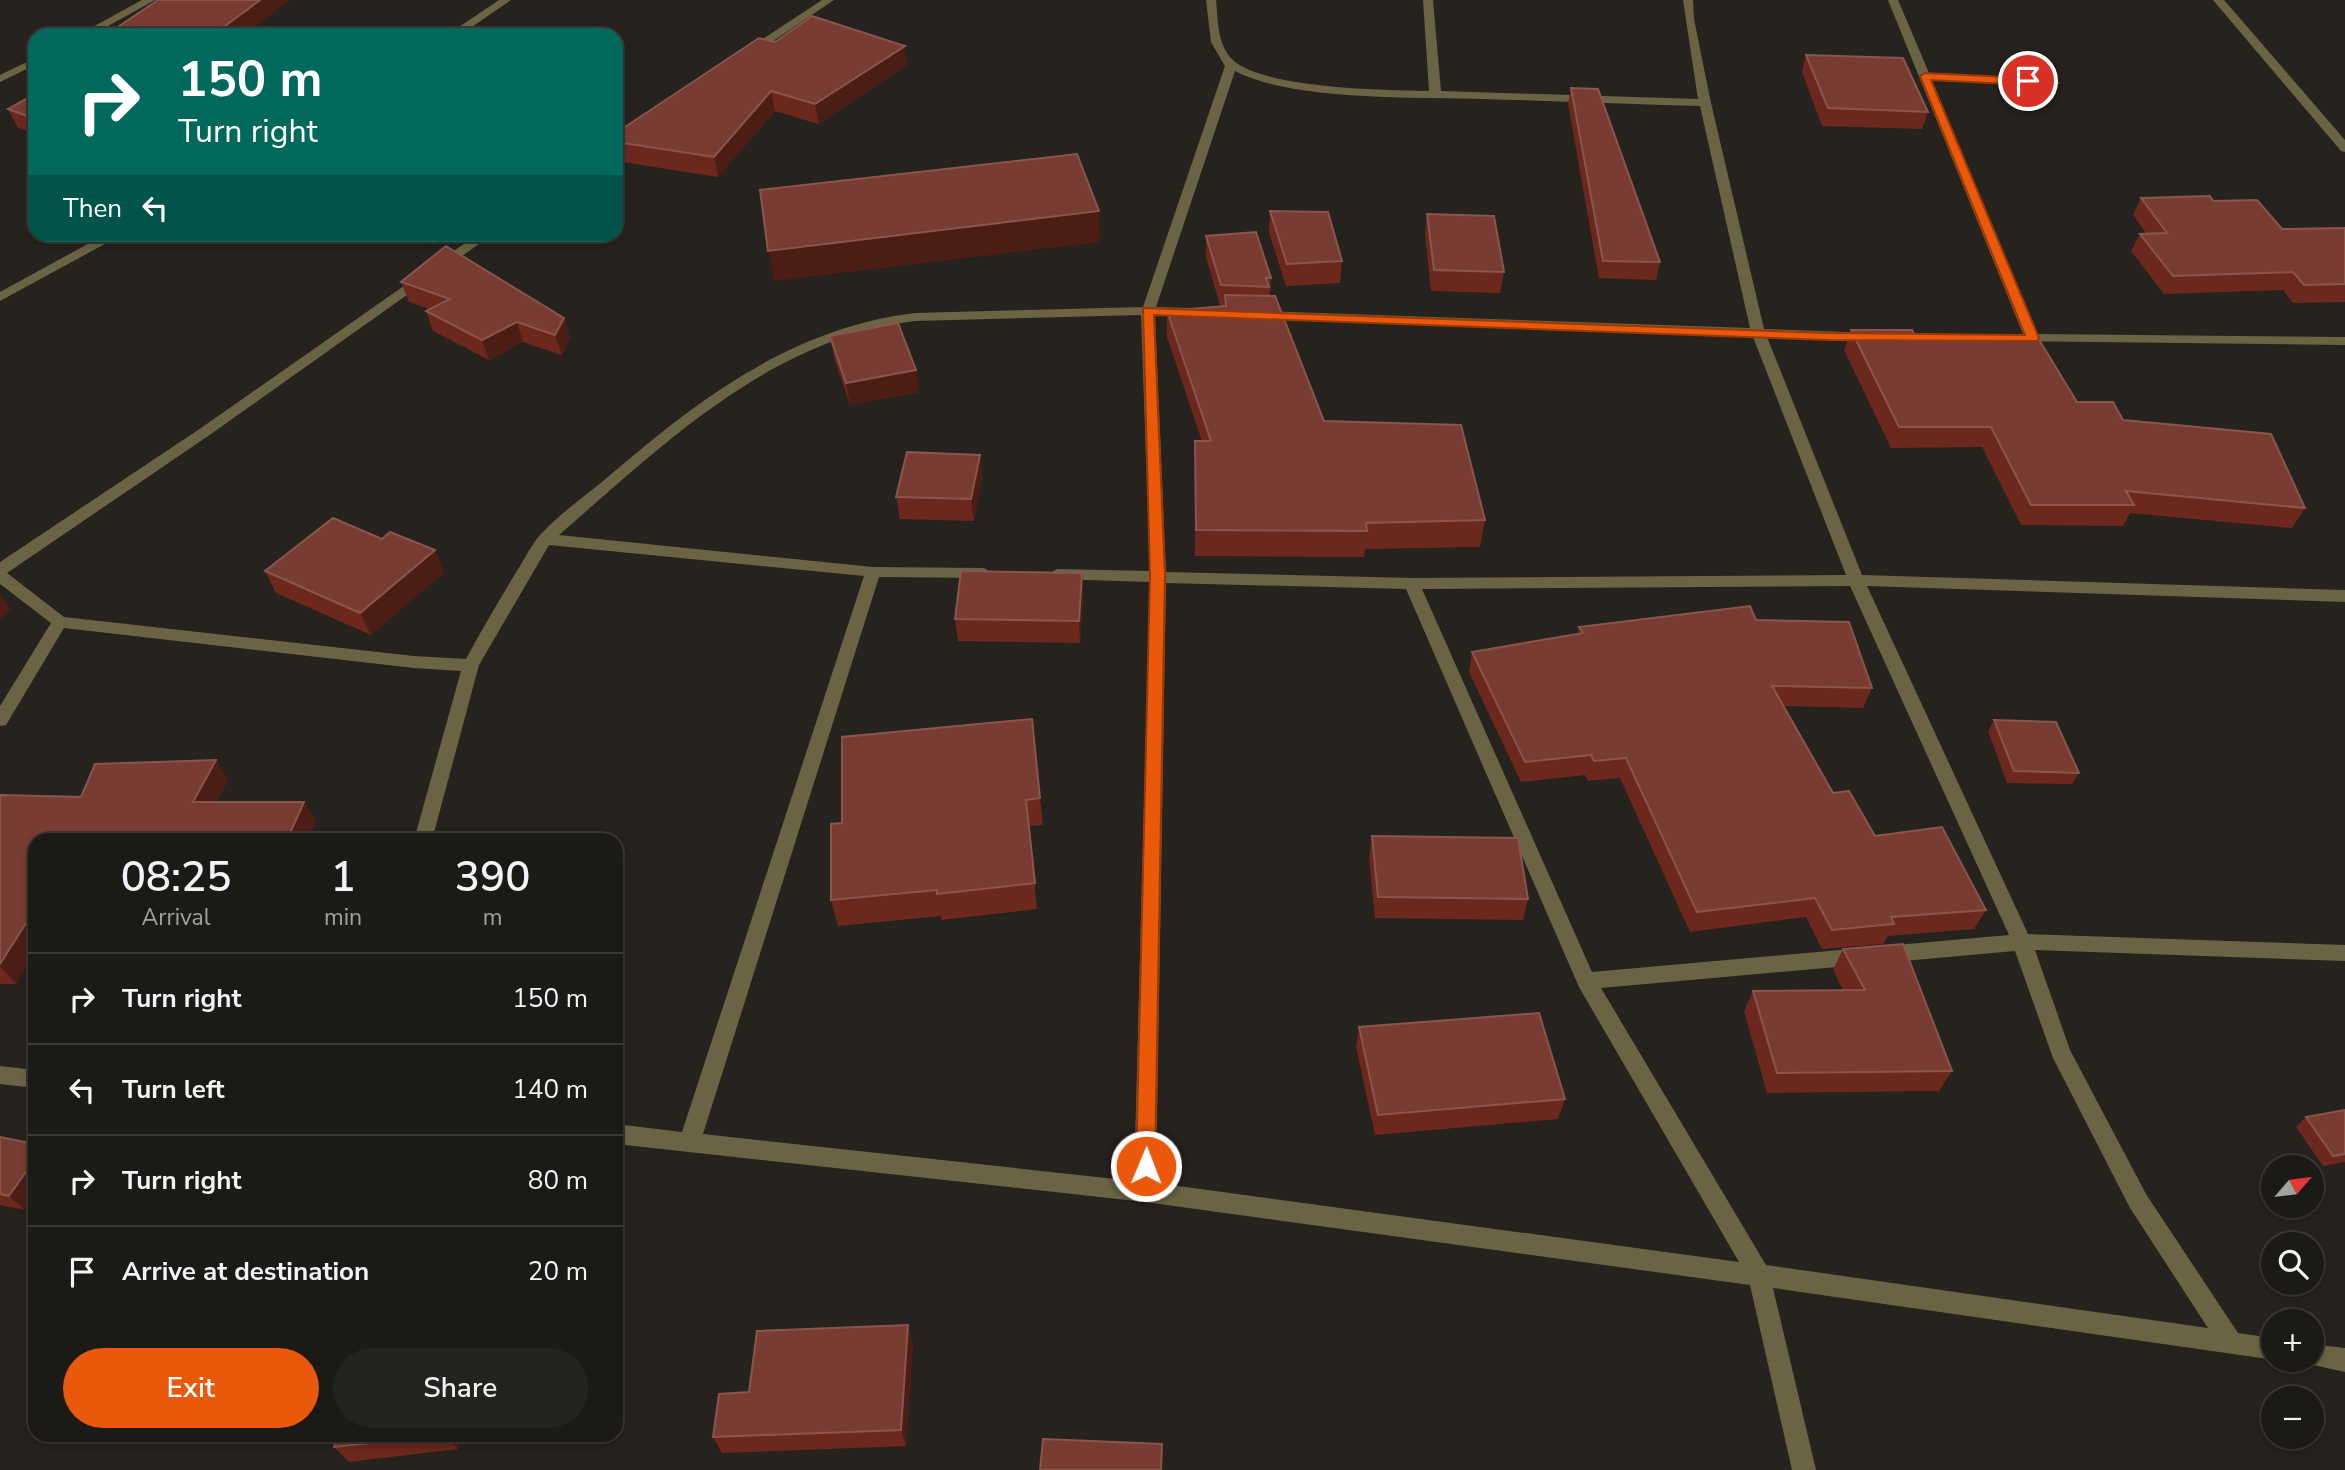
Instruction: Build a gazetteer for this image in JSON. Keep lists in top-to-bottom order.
{
  "north": "top right",
  "page": {
    "turn": ["150 m", "Turn right"],
    "then": "Then",
    "eta": [
      "08:25",
      "Arrival",
      "1",
      "min",
      "390",
      "m"
    ],
    "list": [
      {
        "name": "Turn right",
        "value": "150 m"
      },
      {
        "name": "Turn left",
        "value": "140 m"
      },
      {
        "name": "Turn right",
        "value": "80 m"
      },
      {
        "name": "Arrive at destination",
        "value": "20 m"
      }
    ],
    "map_buttons": ["+", "−"],
    "buttons": ["Exit", "Share"]
  }
}
